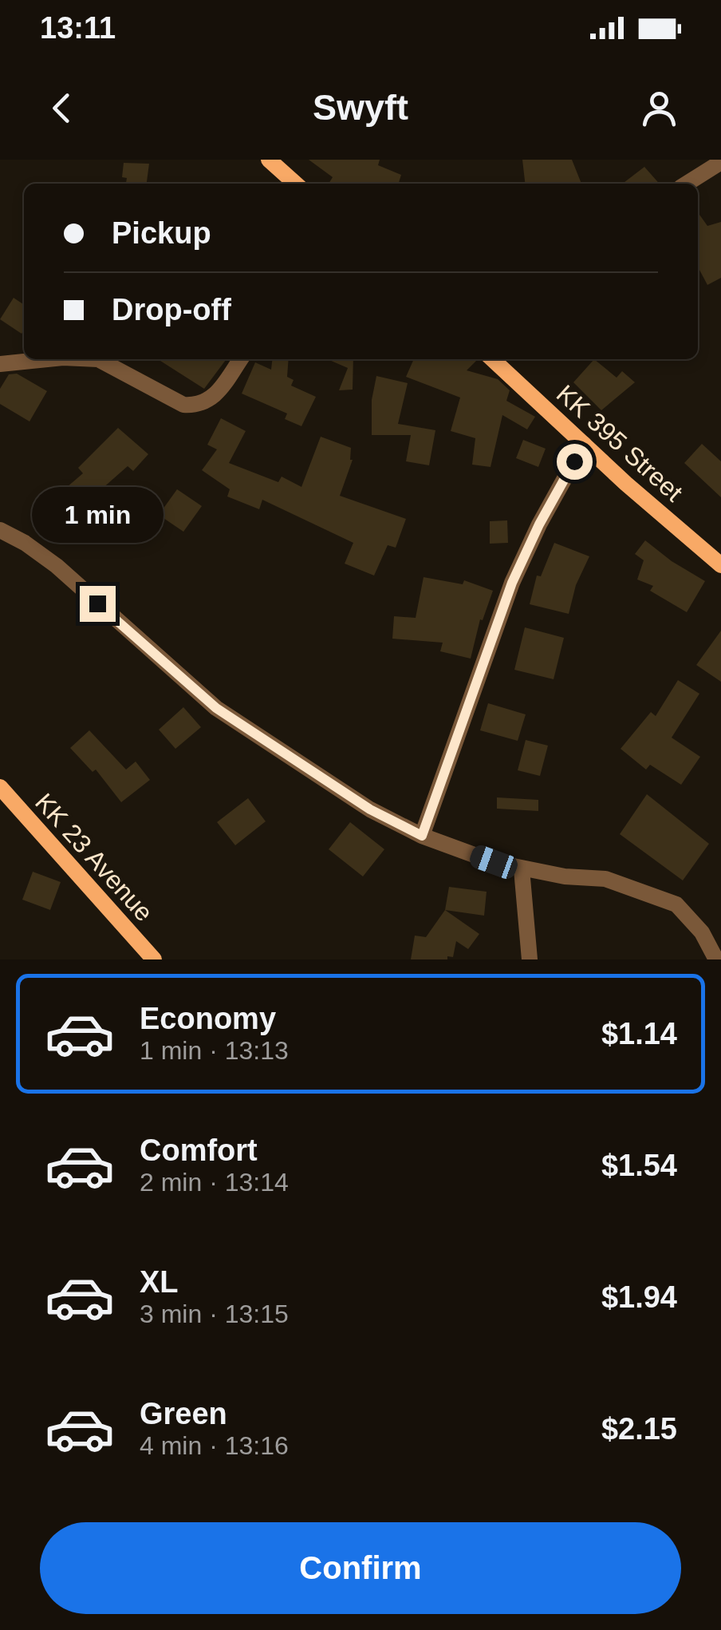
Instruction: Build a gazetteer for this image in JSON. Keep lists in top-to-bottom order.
{
  "streets": {
    "street": ["KK 395 Street", "KK 23 Avenue"]
  },
  "page": {
    "status": "13:11",
    "header": "Swyft",
    "banner": ["Pickup", "Drop-off"],
    "bubble": "1 min",
    "list": [
      {
        "name": "Economy",
        "note": "1 min · 13:13",
        "value": "$1.14"
      },
      {
        "name": "Comfort",
        "note": "2 min · 13:14",
        "value": "$1.54"
      },
      {
        "name": "XL",
        "note": "3 min · 13:15",
        "value": "$1.94"
      },
      {
        "name": "Green",
        "note": "4 min · 13:16",
        "value": "$2.15"
      }
    ],
    "buttons": "Confirm"
  }
}
